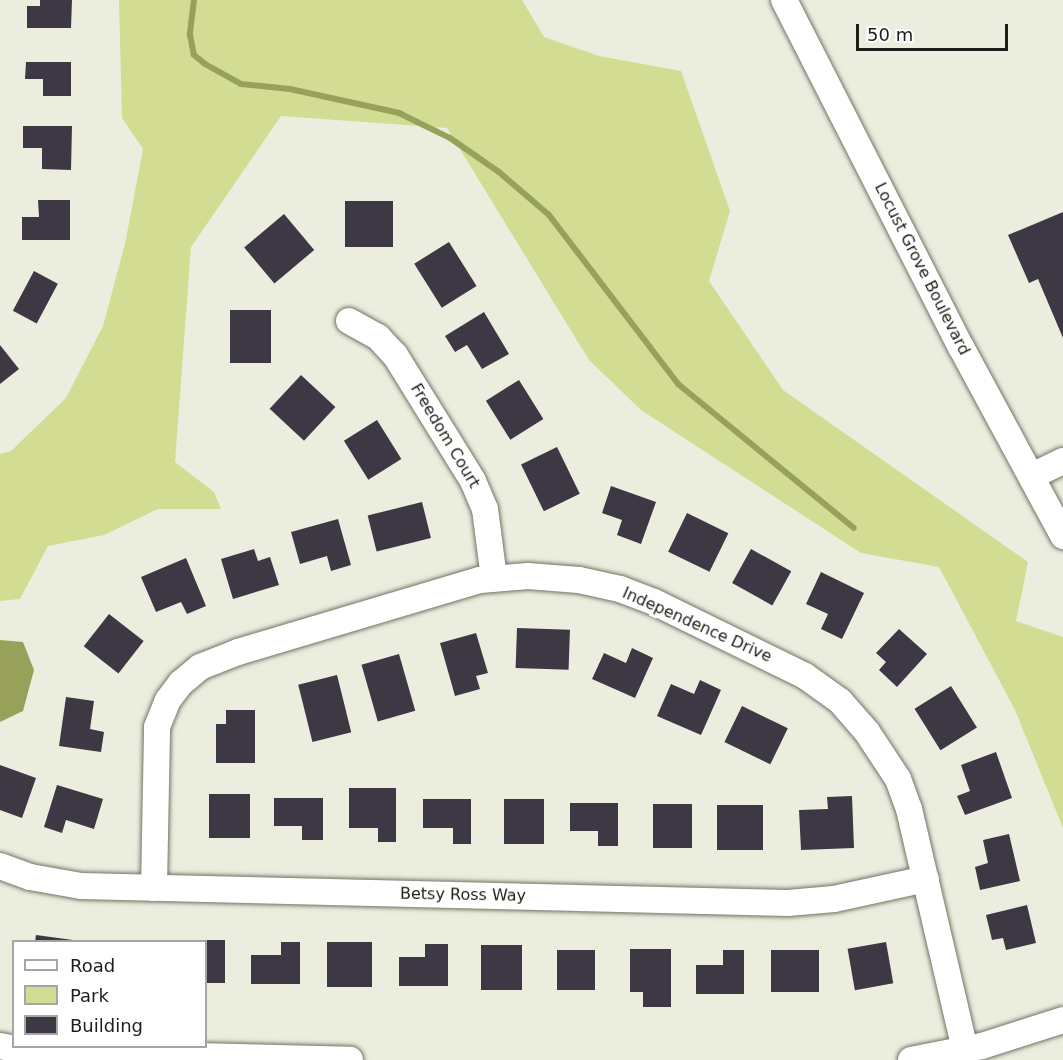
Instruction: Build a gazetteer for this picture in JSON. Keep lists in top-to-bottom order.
{
  "streets": {
    "street": [
      "Locust Grove Boulevard",
      "Freedom Court",
      "Independence Drive",
      "Betsy Ross Way"
    ]
  },
  "crossings": [
    ["Freedom Court", "Independence Drive"],
    ["Independence Drive", "Betsy Ross Way"]
  ],
  "legend": ["Road", "Park", "Building"],
  "scale_bar": "50 m"
}
